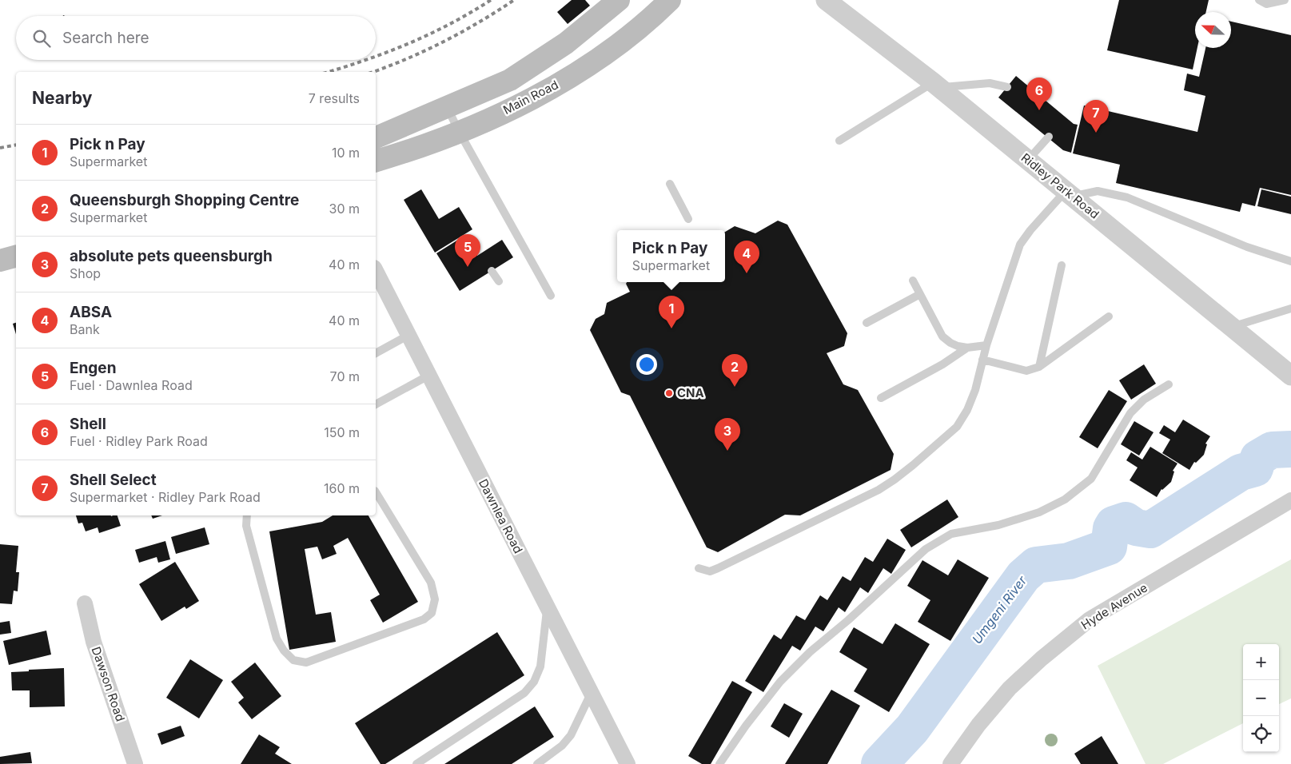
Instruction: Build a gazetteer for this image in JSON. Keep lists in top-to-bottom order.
{
  "streets": {
    "main road": ["Main Road"],
    "street": [
      "Ridley Park Road",
      "Dawnlea Road",
      "Hyde Avenue",
      "Dawson Road"
    ]
  },
  "water": ["Umgeni River"],
  "places": ["CNA"],
  "north": "left",
  "page": {
    "search": "Search here",
    "heading": ["Nearby", "7 results"],
    "pins": [
      "6",
      "7",
      "5",
      "4",
      "1",
      "2",
      "3"
    ],
    "list": [
      {
        "mark": "1",
        "name": "Pick n Pay",
        "note": "Supermarket",
        "value": "10 m"
      },
      {
        "mark": "2",
        "name": "Queensburgh Shopping Centre",
        "note": "Supermarket",
        "value": "30 m"
      },
      {
        "mark": "3",
        "name": "absolute pets queensburgh",
        "note": "Shop",
        "value": "40 m"
      },
      {
        "mark": "4",
        "name": "ABSA",
        "note": "Bank",
        "value": "40 m"
      },
      {
        "mark": "5",
        "name": "Engen",
        "note": "Fuel · Dawnlea Road",
        "value": "70 m"
      },
      {
        "mark": "6",
        "name": "Shell",
        "note": "Fuel · Ridley Park Road",
        "value": "150 m"
      },
      {
        "mark": "7",
        "name": "Shell Select",
        "note": "Supermarket · Ridley Park Road",
        "value": "160 m"
      }
    ],
    "popup": ["Pick n Pay", "Supermarket"],
    "map_buttons": ["+", "−"]
  }
}
